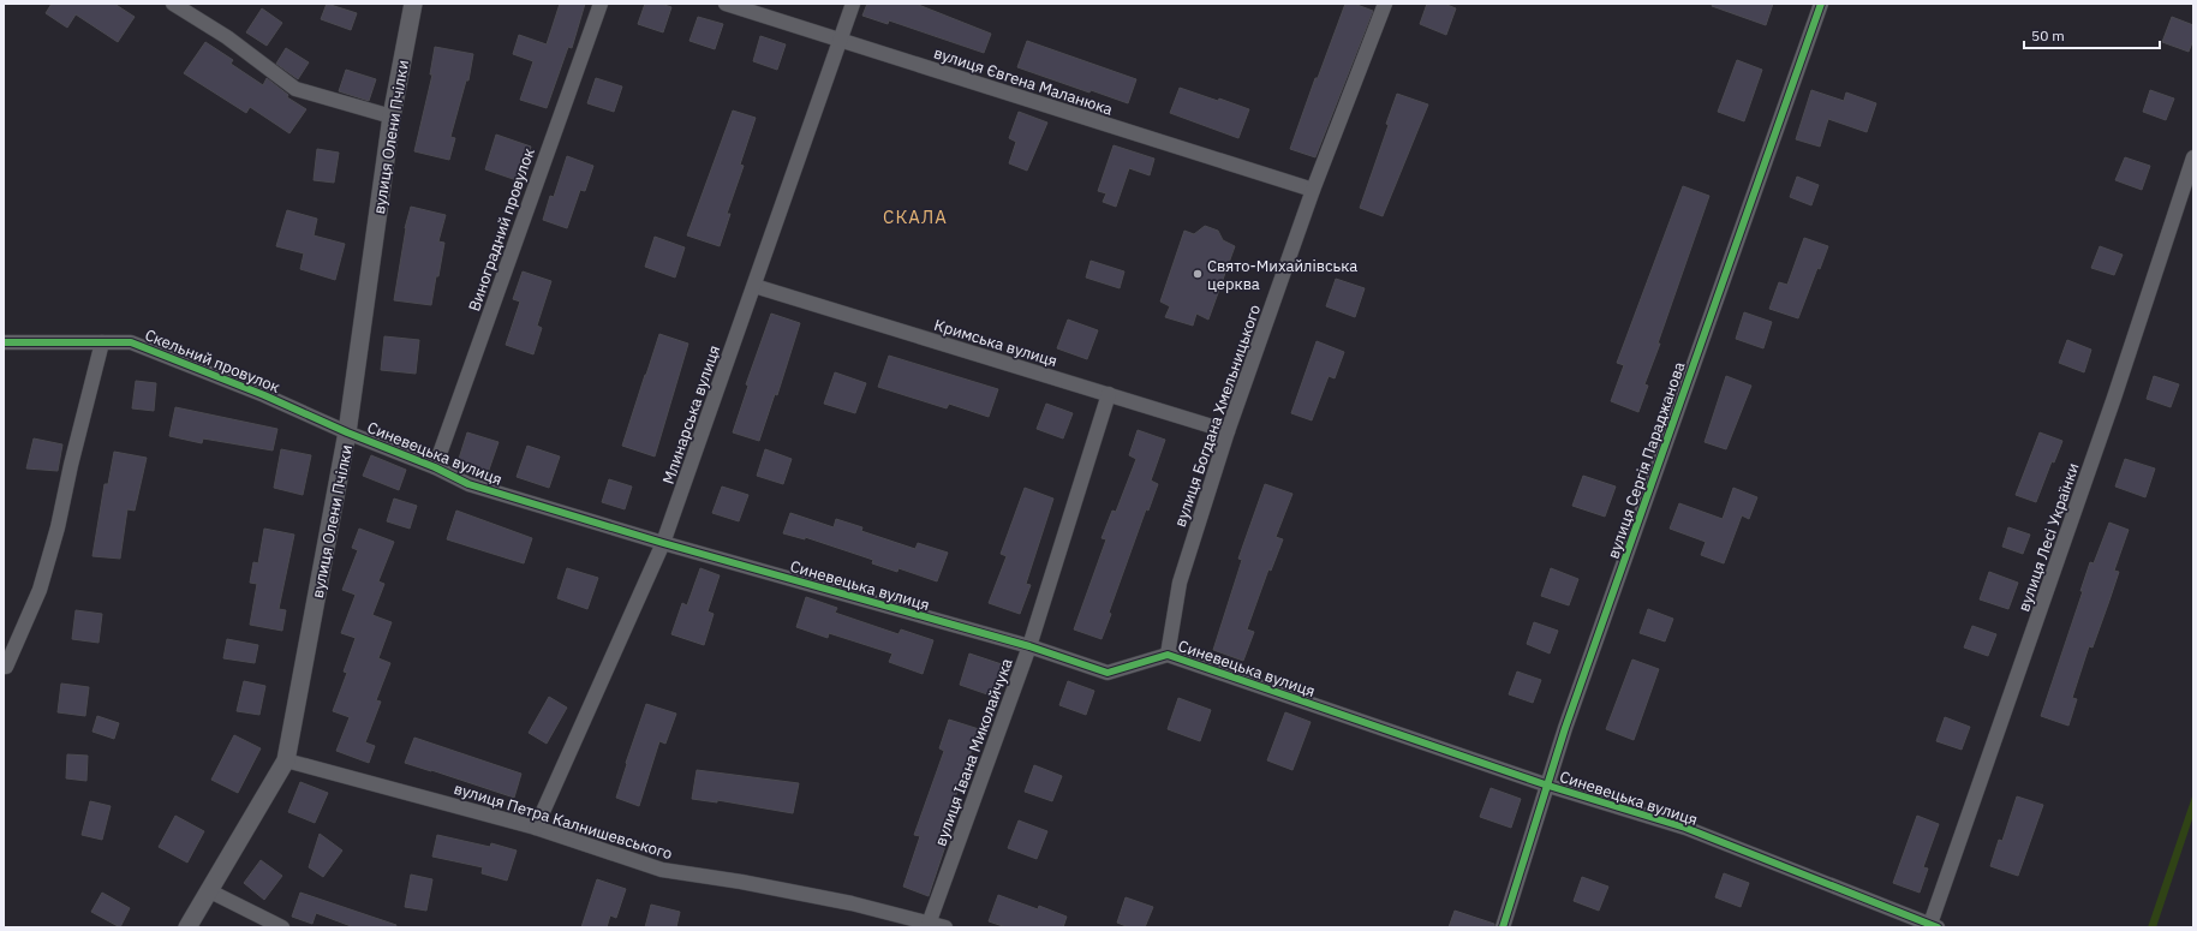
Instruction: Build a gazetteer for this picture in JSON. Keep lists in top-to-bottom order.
{
  "streets": {
    "street": [
      "вулиця Євгена Маланюка",
      "вулиця Олени Пчілки",
      "Виноградний провулок",
      "Кримська вулиця",
      "Скельний провулок",
      "Млинарська вулиця",
      "вулиця Богдана Хмельницького",
      "Синевецька вулиця",
      "вулиця Сергія Параджанова",
      "вулиця Лесі Українки",
      "вулиця Івана Миколайчука",
      "вулиця Петра Калнишевського"
    ]
  },
  "crossings": [
    ["вулиця Євгена Маланюка", "Млинарська вулиця"],
    ["вулиця Євгена Маланюка", "вулиця Богдана Хмельницького"],
    ["вулиця Олени Пчілки", "Скельний провулок"],
    ["вулиця Олени Пчілки", "Синевецька вулиця"],
    ["вулиця Олени Пчілки", "вулиця Петра Калнишевського"],
    ["Виноградний провулок", "Синевецька вулиця"],
    ["Кримська вулиця", "Млинарська вулиця"],
    ["Кримська вулиця", "вулиця Богдана Хмельницького"],
    ["Кримська вулиця", "вулиця Івана Миколайчука"],
    ["Скельний провулок", "Синевецька вулиця"],
    ["Млинарська вулиця", "Синевецька вулиця"],
    ["Млинарська вулиця", "вулиця Петра Калнишевського"],
    ["вулиця Богдана Хмельницького", "Синевецька вулиця"],
    ["Синевецька вулиця", "вулиця Сергія Параджанова"],
    ["Синевецька вулиця", "вулиця Лесі Українки"],
    ["Синевецька вулиця", "вулиця Івана Миколайчука"],
    ["вулиця Івана Миколайчука", "вулиця Петра Калнишевського"]
  ],
  "districts": ["СКАЛА"],
  "places": ["Свято-Михайлівська церква"],
  "scale_bar": "50 m"
}
